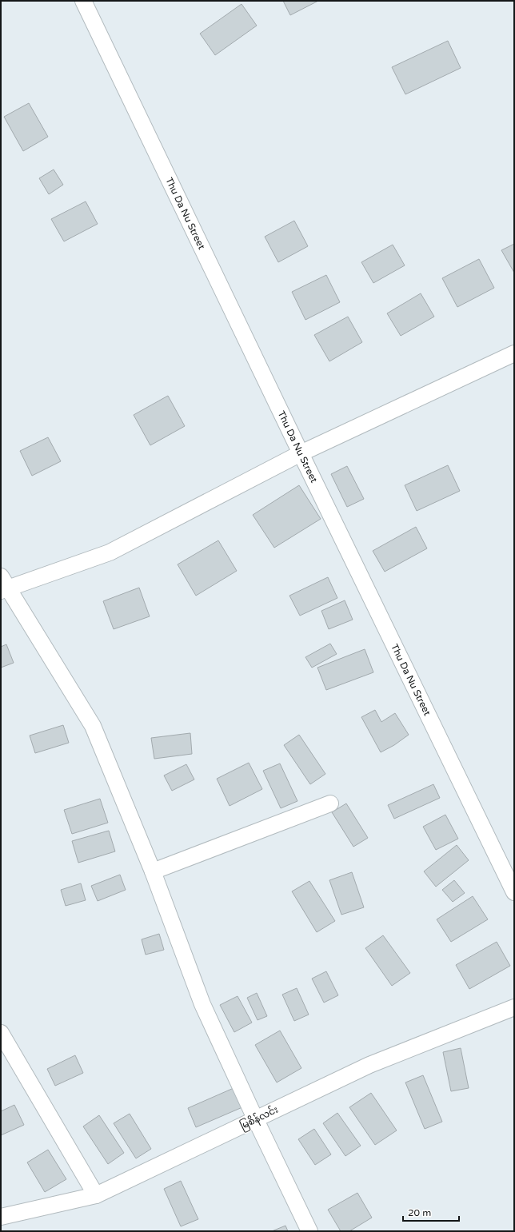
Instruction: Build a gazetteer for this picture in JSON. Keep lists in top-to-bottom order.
{
  "streets": {
    "street": ["Thu Da Nu Street", "မြစိန်လင်း"]
  },
  "scale_bar": "20 m"
}
